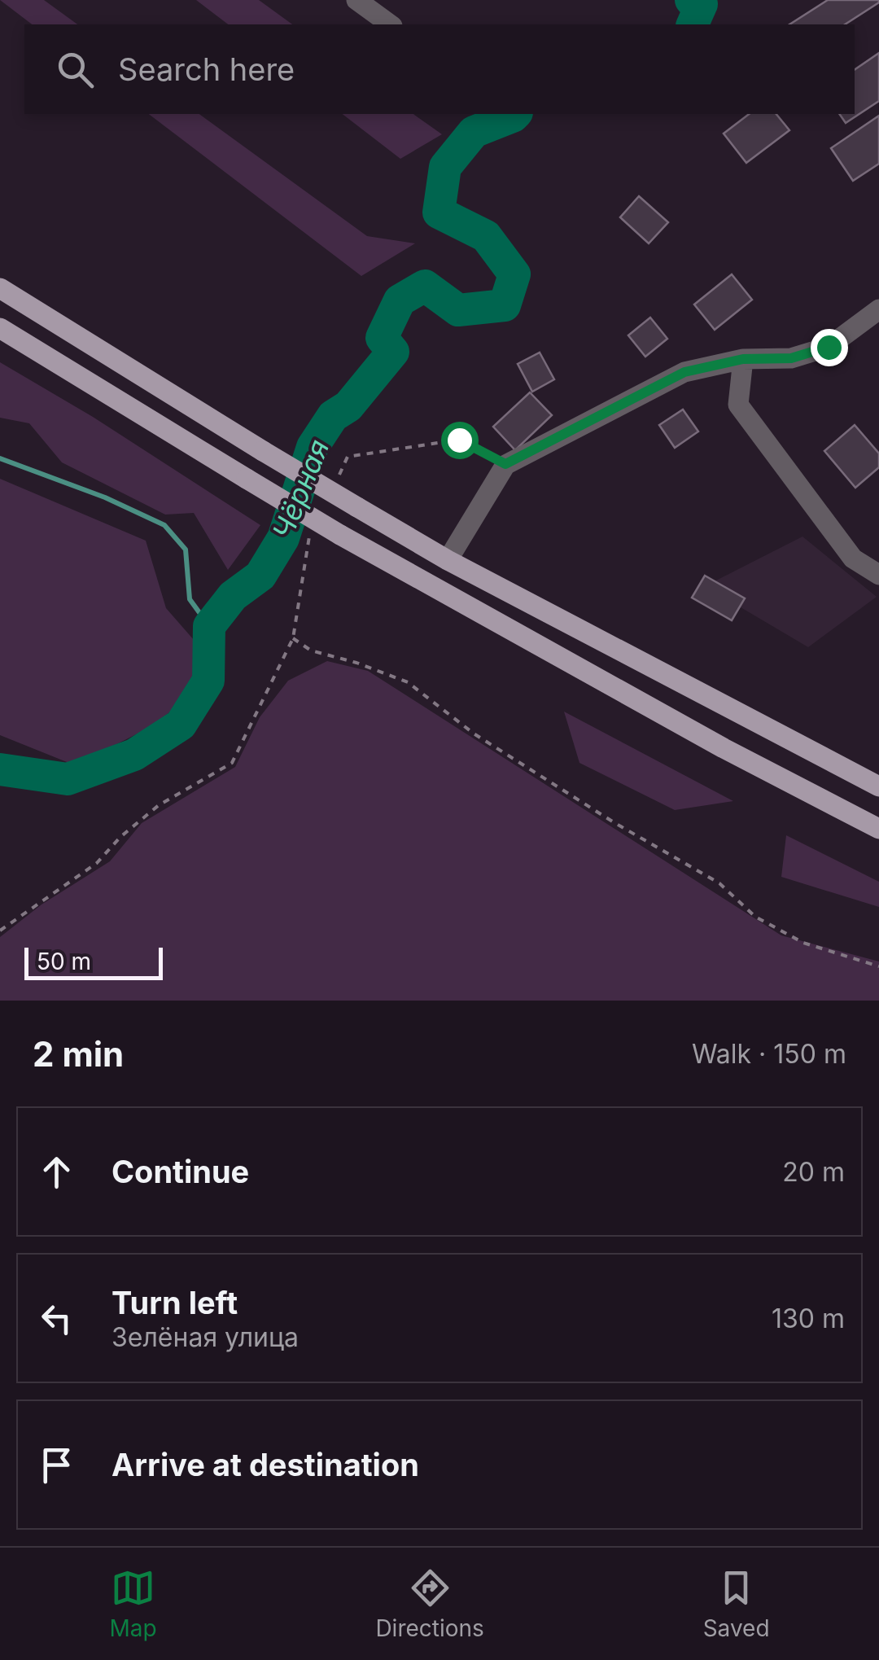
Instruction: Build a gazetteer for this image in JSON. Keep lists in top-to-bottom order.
{
  "water": ["Чёрная"],
  "scale_bar": "50 m",
  "page": {
    "search": "Search here",
    "scale": "50 m",
    "heading": ["2 min", "Walk · 150 m"],
    "list": [
      ["Continue", "20 m"],
      ["Turn left", "Зелёная улица", "130 m"],
      "Arrive at destination"
    ],
    "nav": ["Map", "Directions", "Saved"]
  }
}
